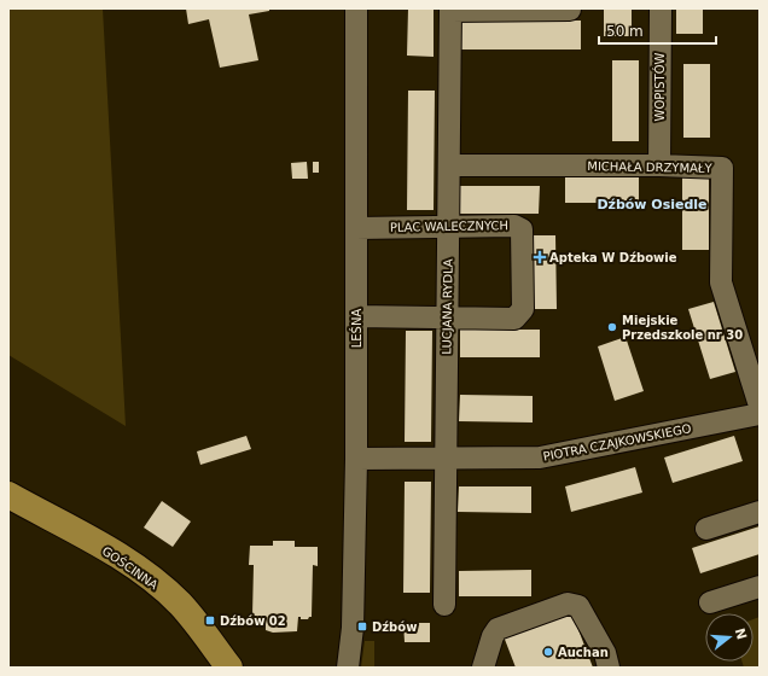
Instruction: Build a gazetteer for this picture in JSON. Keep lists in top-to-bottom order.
{
  "streets": {
    "main road": ["GOŚCINNA"],
    "street": [
      "WOPISTÓW",
      "MICHAŁA DRZYMAŁY",
      "PLAC WALECZNYCH",
      "LUCJANA RYDLA",
      "LEŚNA",
      "PIOTRA CZAJKOWSKIEGO"
    ]
  },
  "crossings": [
    ["WOPISTÓW", "MICHAŁA DRZYMAŁY"],
    ["MICHAŁA DRZYMAŁY", "LUCJANA RYDLA"],
    ["PLAC WALECZNYCH", "LUCJANA RYDLA"],
    ["PLAC WALECZNYCH", "LEŚNA"],
    ["LUCJANA RYDLA", "PIOTRA CZAJKOWSKIEGO"],
    ["LEŚNA", "PIOTRA CZAJKOWSKIEGO"]
  ],
  "districts": ["Dźbów Osiedle"],
  "places": {
    "health": ["Apteka W Dźbowie"],
    "other": ["Miejskie Przedszkole nr 30", "Auchan"],
    "transit": ["Dźbów 02", "Dźbów"]
  },
  "scale_bar": "50 m",
  "north": "right"
}
